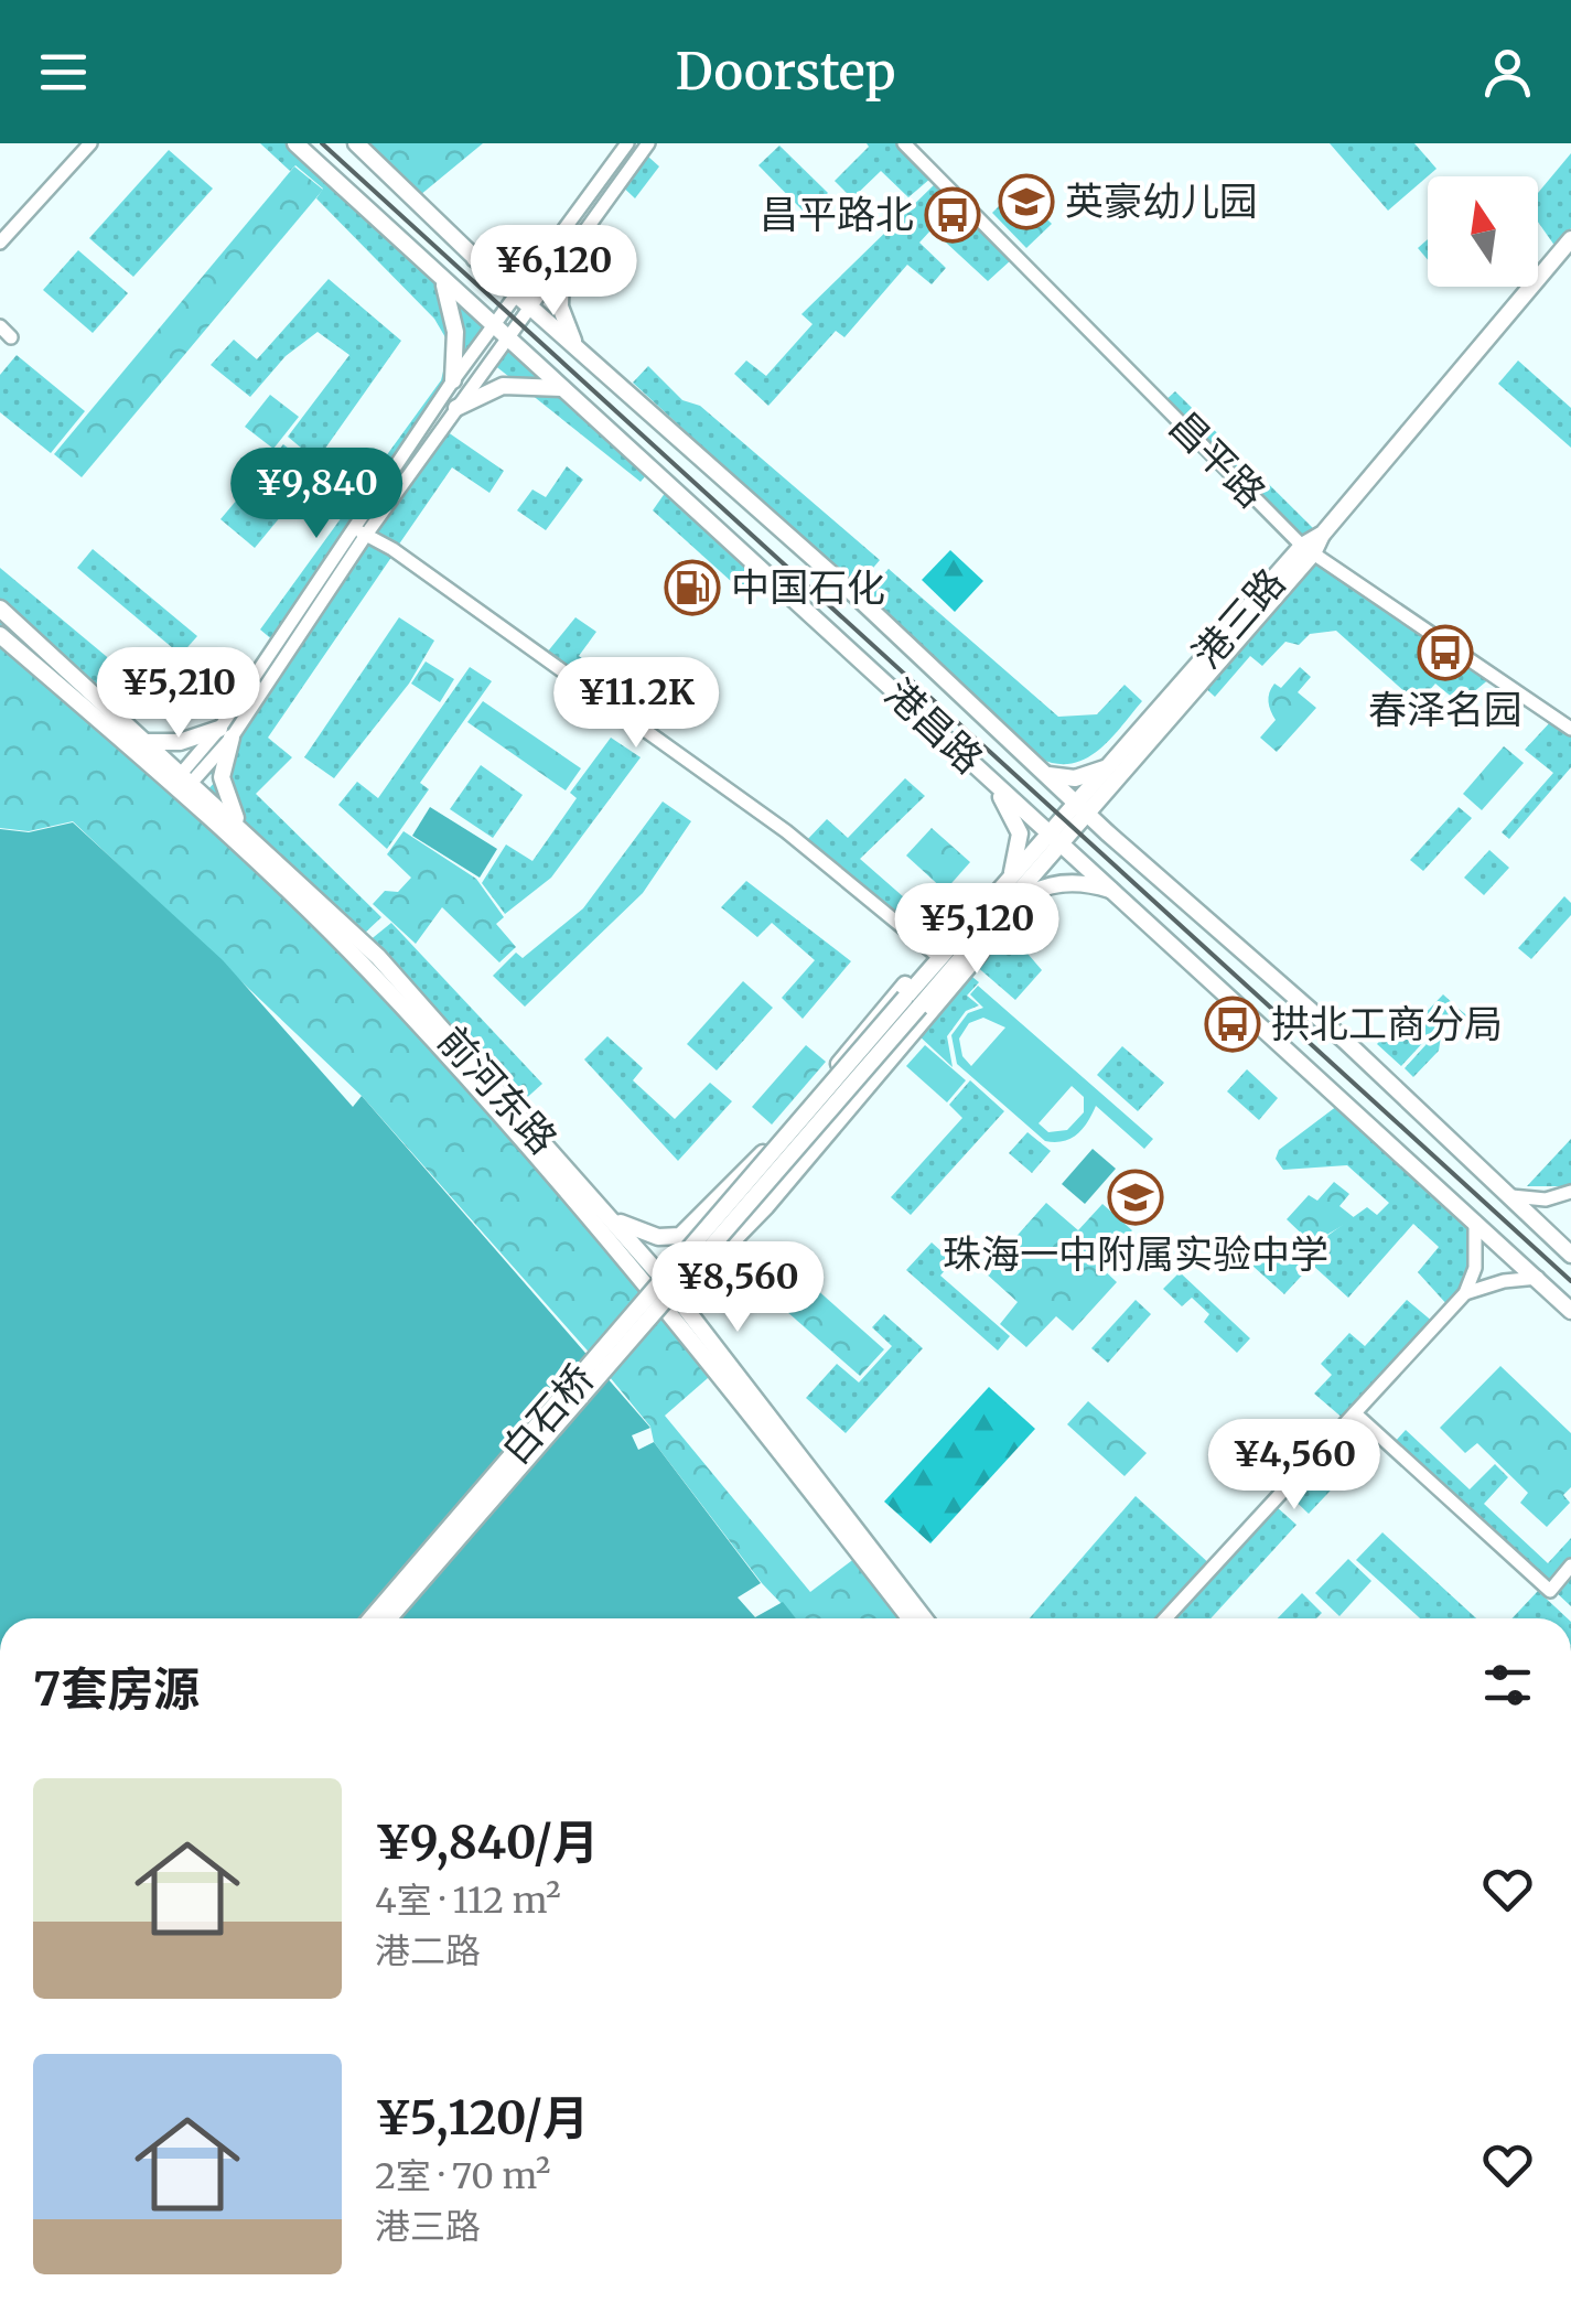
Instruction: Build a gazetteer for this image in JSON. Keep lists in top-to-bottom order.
{
  "streets": {
    "main road": [
      "港三路",
      "港昌路",
      "前河东路",
      "白石桥"
    ],
    "street": ["昌平路"]
  },
  "crossings": [
    ["昌平路", "港三路"],
    ["港三路", "港昌路"]
  ],
  "places": {
    "school or university": ["英豪幼儿园", "珠海一中附属实验中学"],
    "bus stop": ["昌平路北", "春泽名园", "拱北工商分局"],
    "fuel station": ["中国石化"]
  },
  "north": "top",
  "page": {
    "header": "Doorstep",
    "price": [
      "¥6,120",
      "¥9,840",
      "¥5,210",
      "¥11.2K",
      "¥5,120",
      "¥8,560",
      "¥4,560"
    ],
    "heading": "7套房源",
    "list": [
      {
        "name": "¥9,840/月",
        "note": "4室 · 112 m² · 港二路"
      },
      {
        "name": "¥5,120/月",
        "note": "2室 · 70 m² · 港三路"
      }
    ]
  }
}
